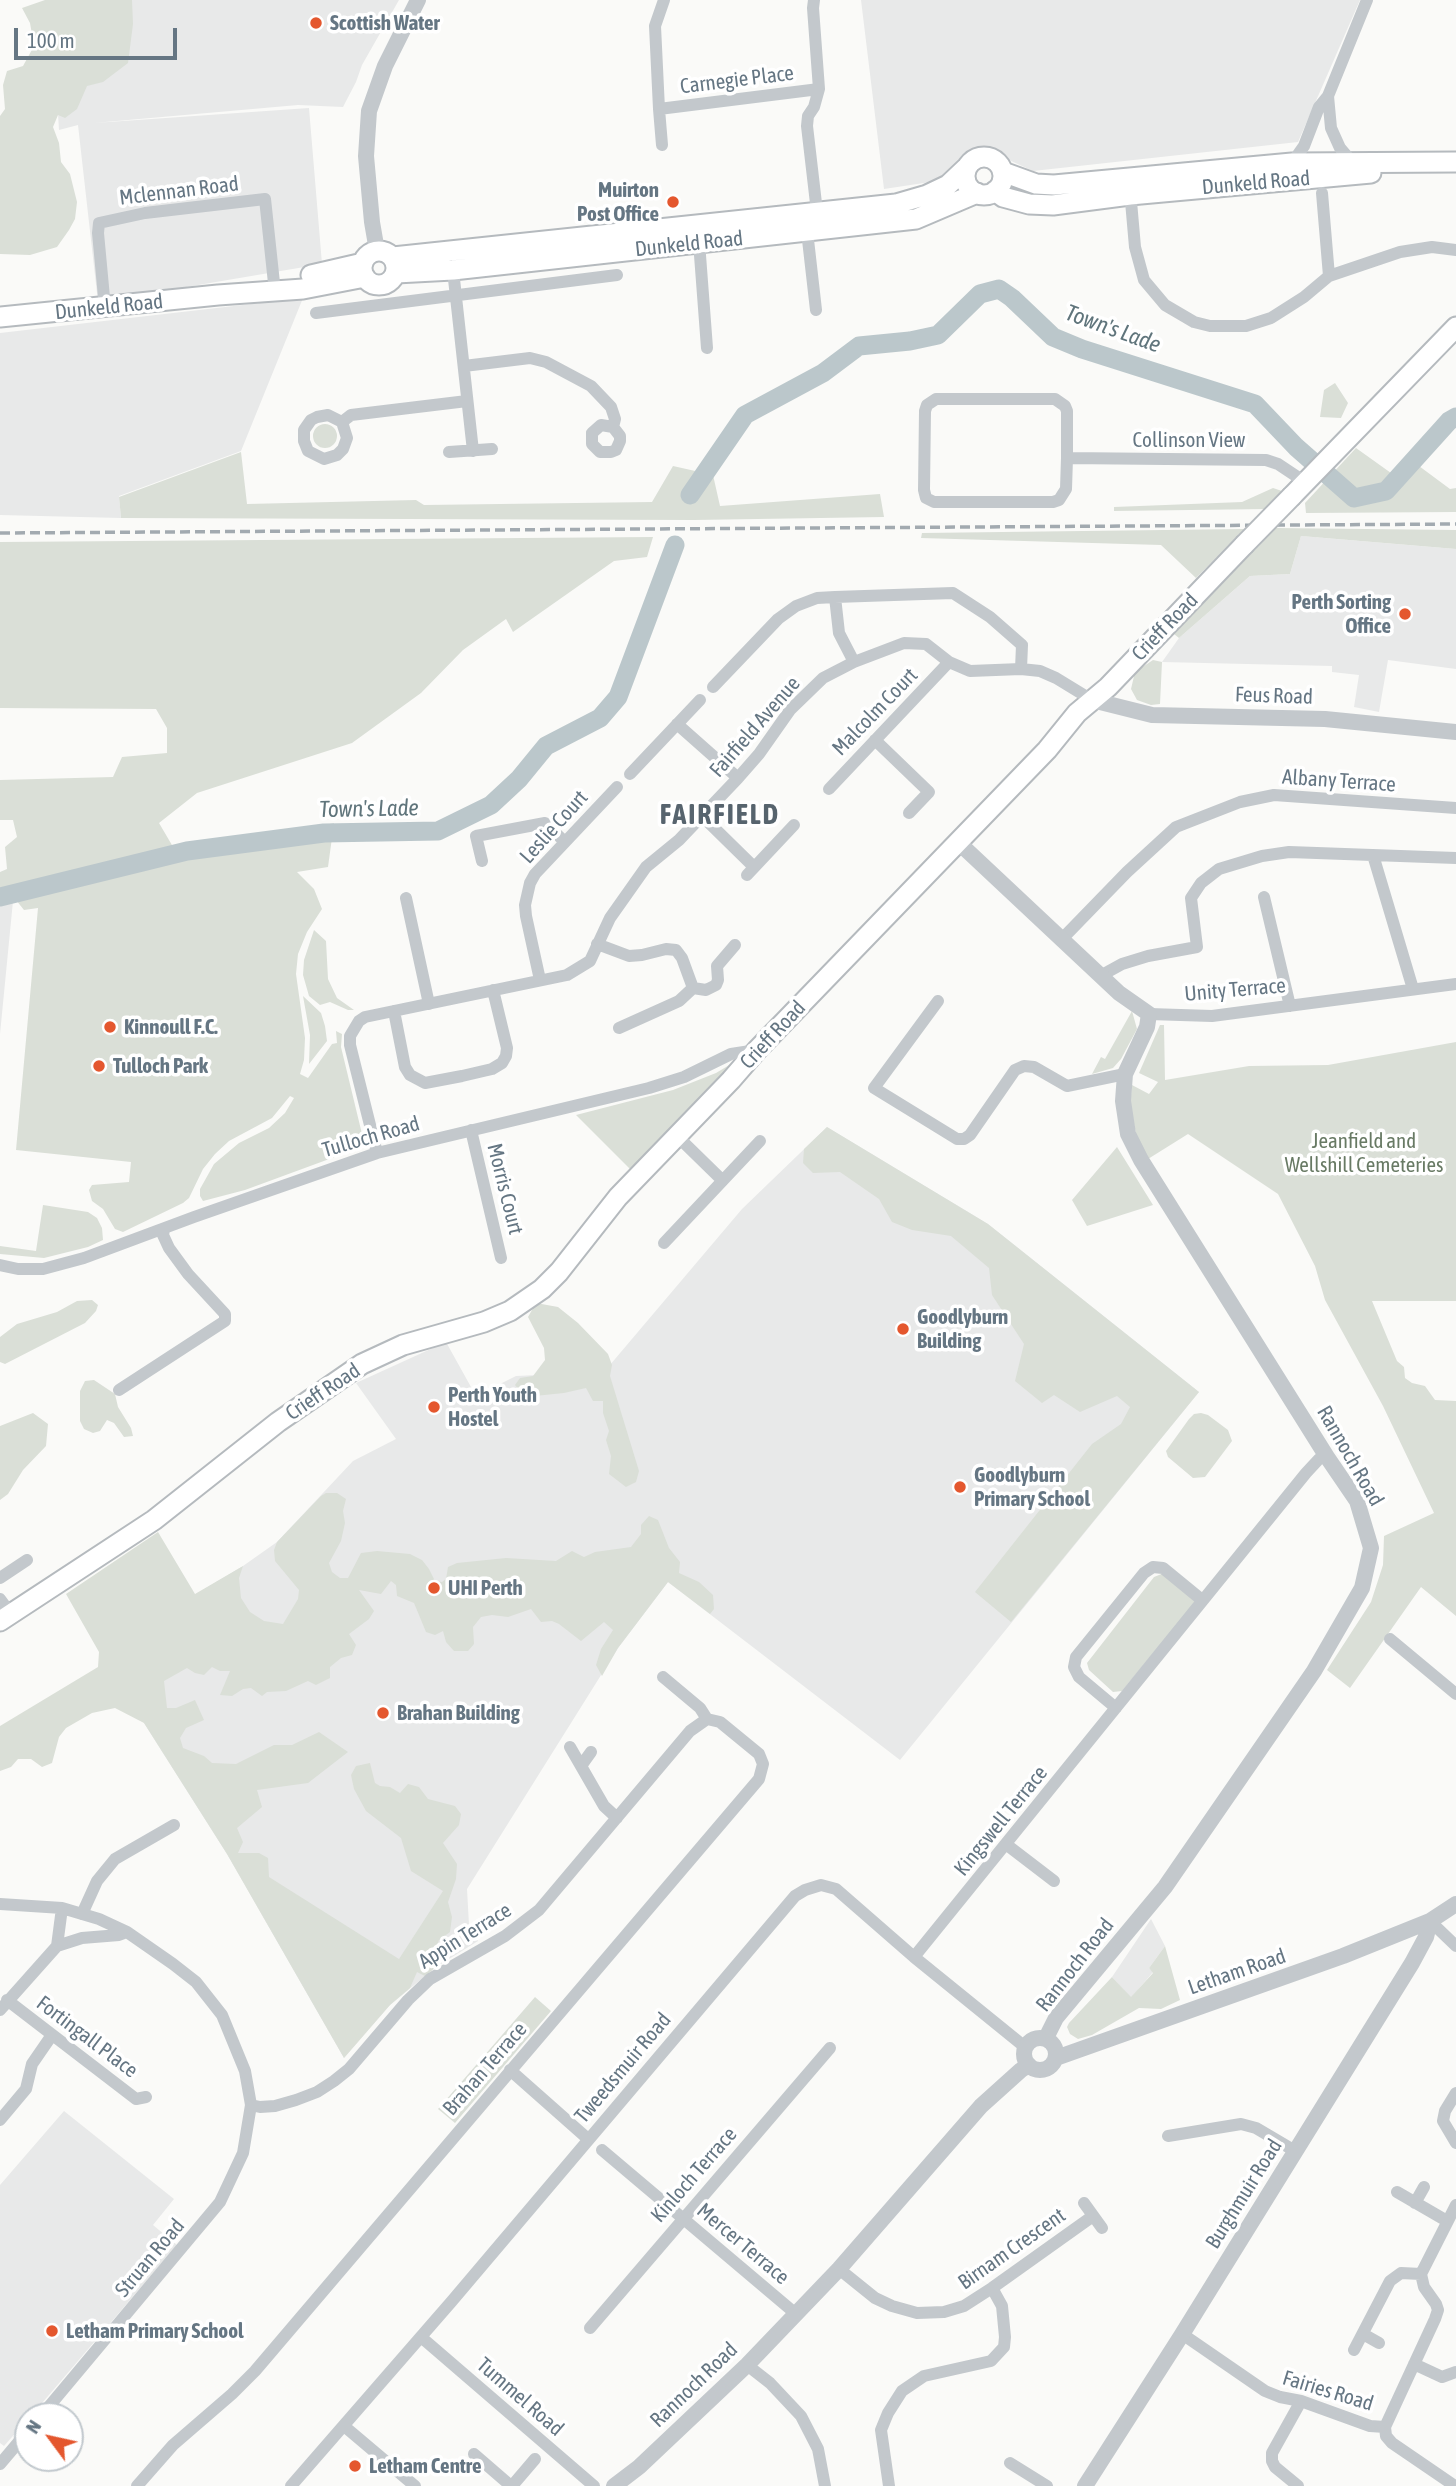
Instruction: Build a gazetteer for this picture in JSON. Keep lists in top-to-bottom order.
{
  "streets": {
    "main road": ["Dunkeld Road", "Crieff Road"],
    "street": [
      "Carnegie Place",
      "Mclennan Road",
      "Collinson View",
      "Feus Road",
      "Malcolm Court",
      "Fairfield Avenue",
      "Albany Terrace",
      "Leslie Court",
      "Unity Terrace",
      "Tulloch Road",
      "Morris Court",
      "Rannoch Road",
      "Kingswell Terrace",
      "Appin Terrace",
      "Letham Road",
      "Fortingall Place",
      "Tweedsmuir Road",
      "Brahan Terrace",
      "Kinloch Terrace",
      "Burghmuir Road",
      "Mercer Terrace",
      "Birnam Crescent",
      "Struan Road",
      "Fairies Road",
      "Tummel Road"
    ]
  },
  "crossings": [
    ["Dunkeld Road", "Mclennan Road"],
    ["Collinson View", "Crieff Road"],
    ["Crieff Road", "Feus Road"],
    ["Crieff Road", "Fairfield Avenue"],
    ["Crieff Road", "Tulloch Road"],
    ["Feus Road", "Fairfield Avenue"],
    ["Malcolm Court", "Fairfield Avenue"],
    ["Fairfield Avenue", "Leslie Court"],
    ["Fairfield Avenue", "Tulloch Road"],
    ["Unity Terrace", "Rannoch Road"],
    ["Tulloch Road", "Morris Court"],
    ["Rannoch Road", "Kingswell Terrace"],
    ["Rannoch Road", "Letham Road"],
    ["Rannoch Road", "Tweedsmuir Road"],
    ["Rannoch Road", "Mercer Terrace"],
    ["Rannoch Road", "Birnam Crescent"],
    ["Kingswell Terrace", "Tweedsmuir Road"],
    ["Appin Terrace", "Brahan Terrace"],
    ["Appin Terrace", "Struan Road"],
    ["Letham Road", "Tweedsmuir Road"],
    ["Letham Road", "Burghmuir Road"],
    ["Tweedsmuir Road", "Tummel Road"],
    ["Kinloch Terrace", "Mercer Terrace"],
    ["Burghmuir Road", "Fairies Road"]
  ],
  "districts": ["FAIRFIELD"],
  "water": ["Town's Lade"],
  "parks": ["Jeanfield and Wellshill Cemeteries"],
  "places": [
    "Scottish Water",
    "Muirton Post Office",
    "Perth Sorting Office",
    "Kinnoull F.C.",
    "Tulloch Park",
    "Goodlyburn Building",
    "Perth Youth Hostel",
    "Goodlyburn Primary School",
    "UHI Perth",
    "Brahan Building",
    "Letham Primary School",
    "Letham Centre"
  ],
  "scale_bar": "100 m",
  "north": "top left"
}
